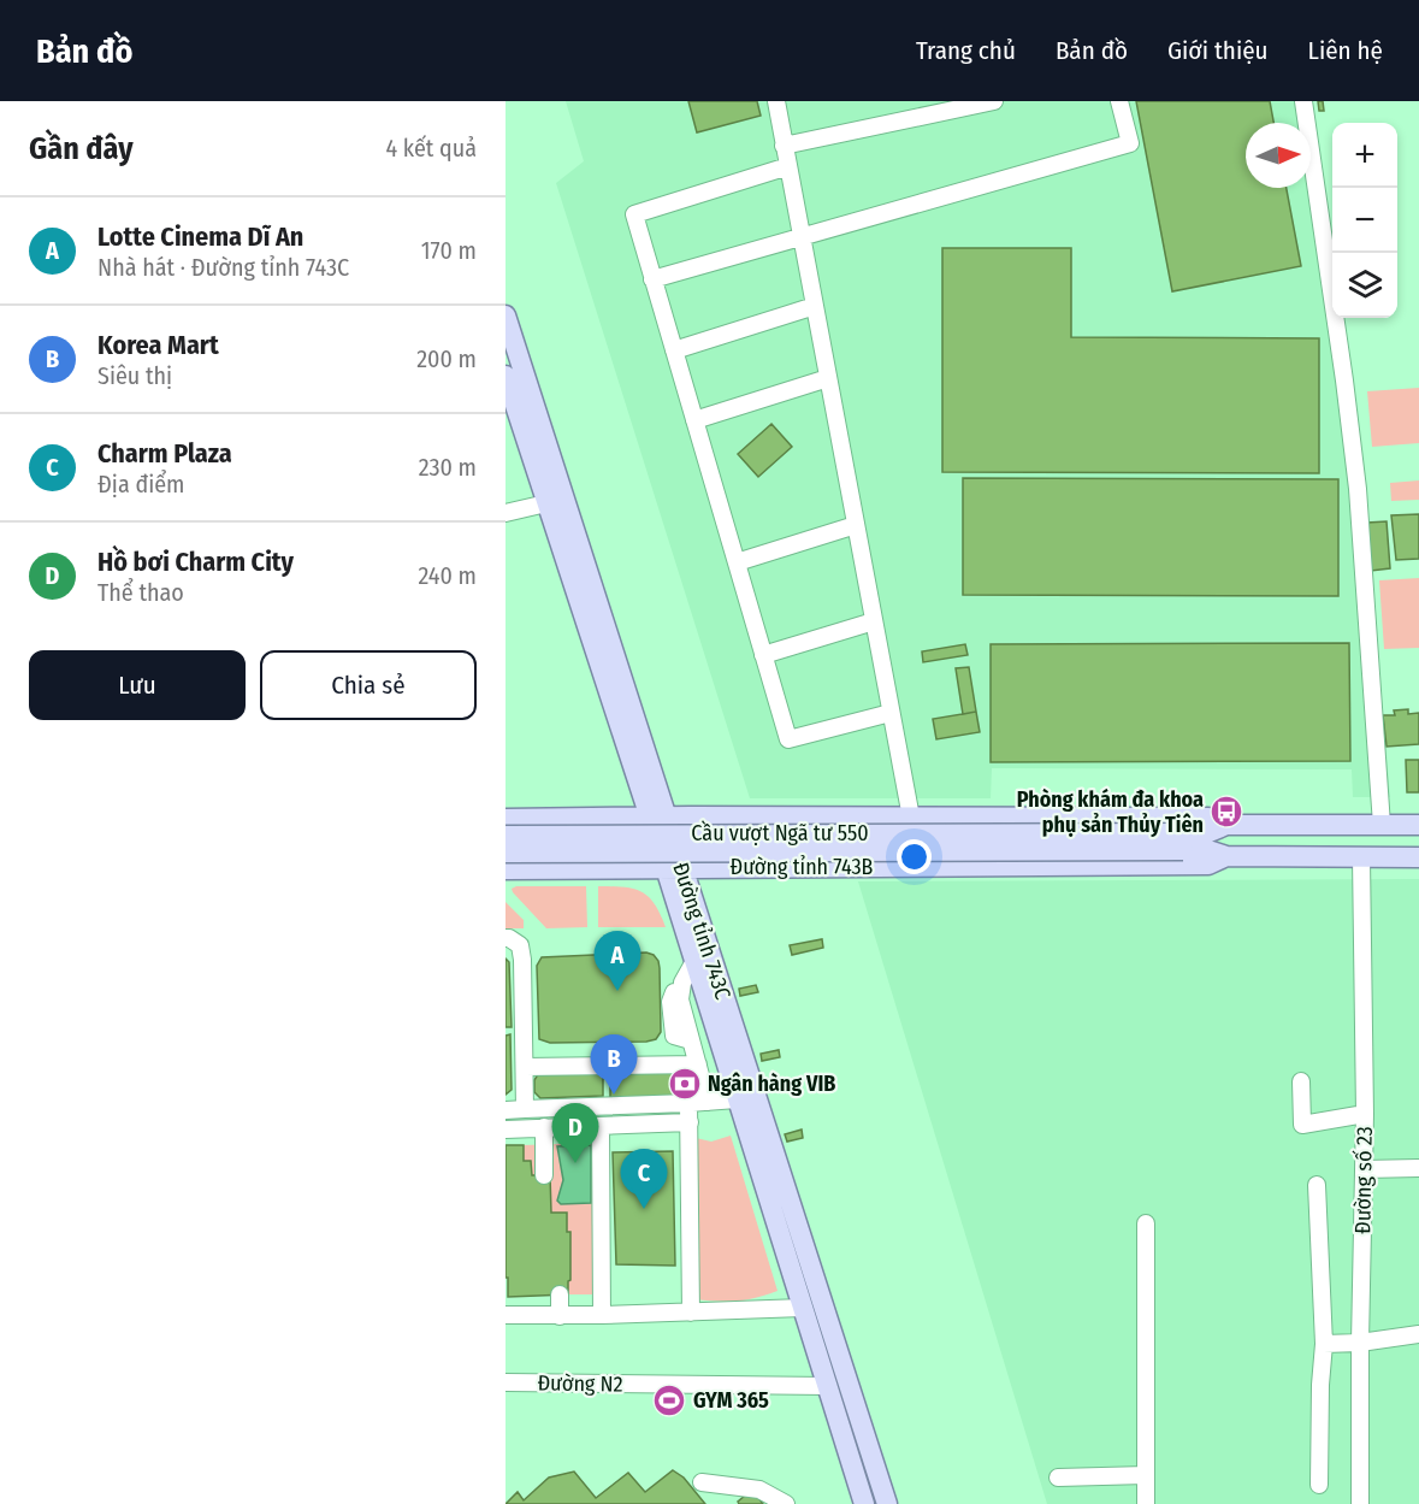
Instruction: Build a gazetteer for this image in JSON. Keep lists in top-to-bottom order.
{
  "streets": {
    "main road": ["Cầu vượt Ngã tư 550", "Đường tỉnh 743B", "Đường tỉnh 743C"],
    "street": ["Đường số 23", "Đường N2"]
  },
  "crossings": [
    ["Cầu vượt Ngã tư 550", "Đường tỉnh 743B"],
    ["Đường tỉnh 743B", "Đường tỉnh 743C"],
    ["Đường tỉnh 743B", "Đường số 23"],
    ["Đường tỉnh 743C", "Đường N2"]
  ],
  "places": {
    "bus stop": ["Phòng khám đa khoa phụ sản Thủy Tiên"],
    "bank": ["Ngân hàng VIB"],
    "sports": ["GYM 365"]
  },
  "north": "right",
  "page": {
    "header": "Bản đồ",
    "nav": [
      "Trang chủ",
      "Bản đồ",
      "Giới thiệu",
      "Liên hệ"
    ],
    "heading": ["Gần đây", "4 kết quả"],
    "map_buttons": ["+", "−"],
    "list": [
      {
        "mark": "A",
        "name": "Lotte Cinema Dĩ An",
        "note": "Nhà hát · Đường tỉnh 743C",
        "value": "170 m"
      },
      {
        "mark": "B",
        "name": "Korea Mart",
        "note": "Siêu thị",
        "value": "200 m"
      },
      {
        "mark": "C",
        "name": "Charm Plaza",
        "note": "Địa điểm",
        "value": "230 m"
      },
      {
        "mark": "D",
        "name": "Hồ bơi Charm City",
        "note": "Thể thao",
        "value": "240 m"
      }
    ],
    "buttons": ["Lưu", "Chia sẻ"],
    "pins": [
      "A",
      "B",
      "D",
      "C"
    ]
  }
}
